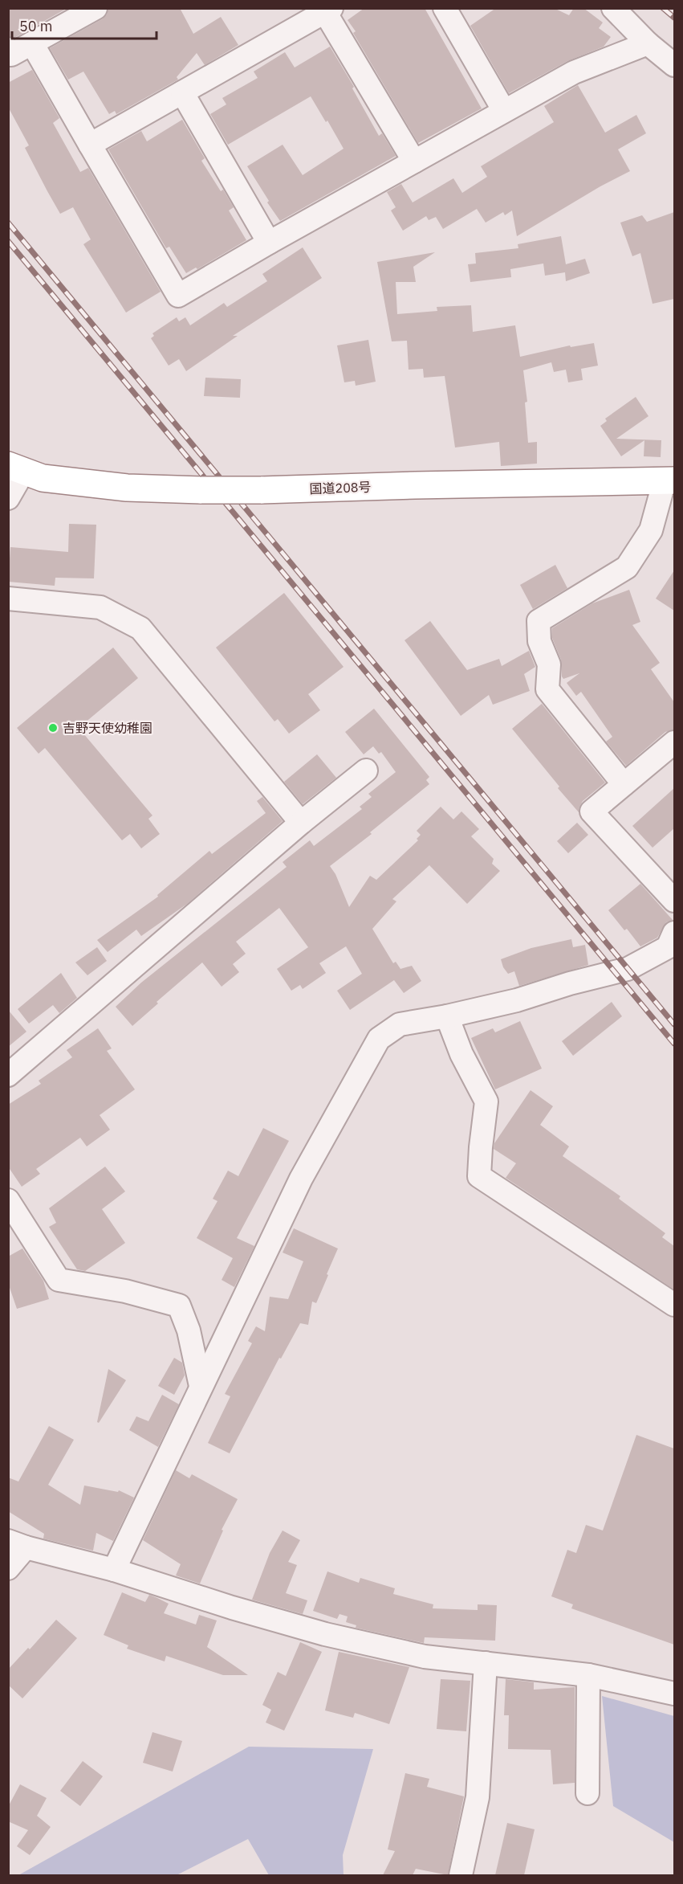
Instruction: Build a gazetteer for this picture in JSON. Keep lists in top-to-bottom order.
{
  "streets": {
    "highway": ["国道208号"]
  },
  "places": ["吉野天使幼稚園"],
  "scale_bar": "50 m"
}
